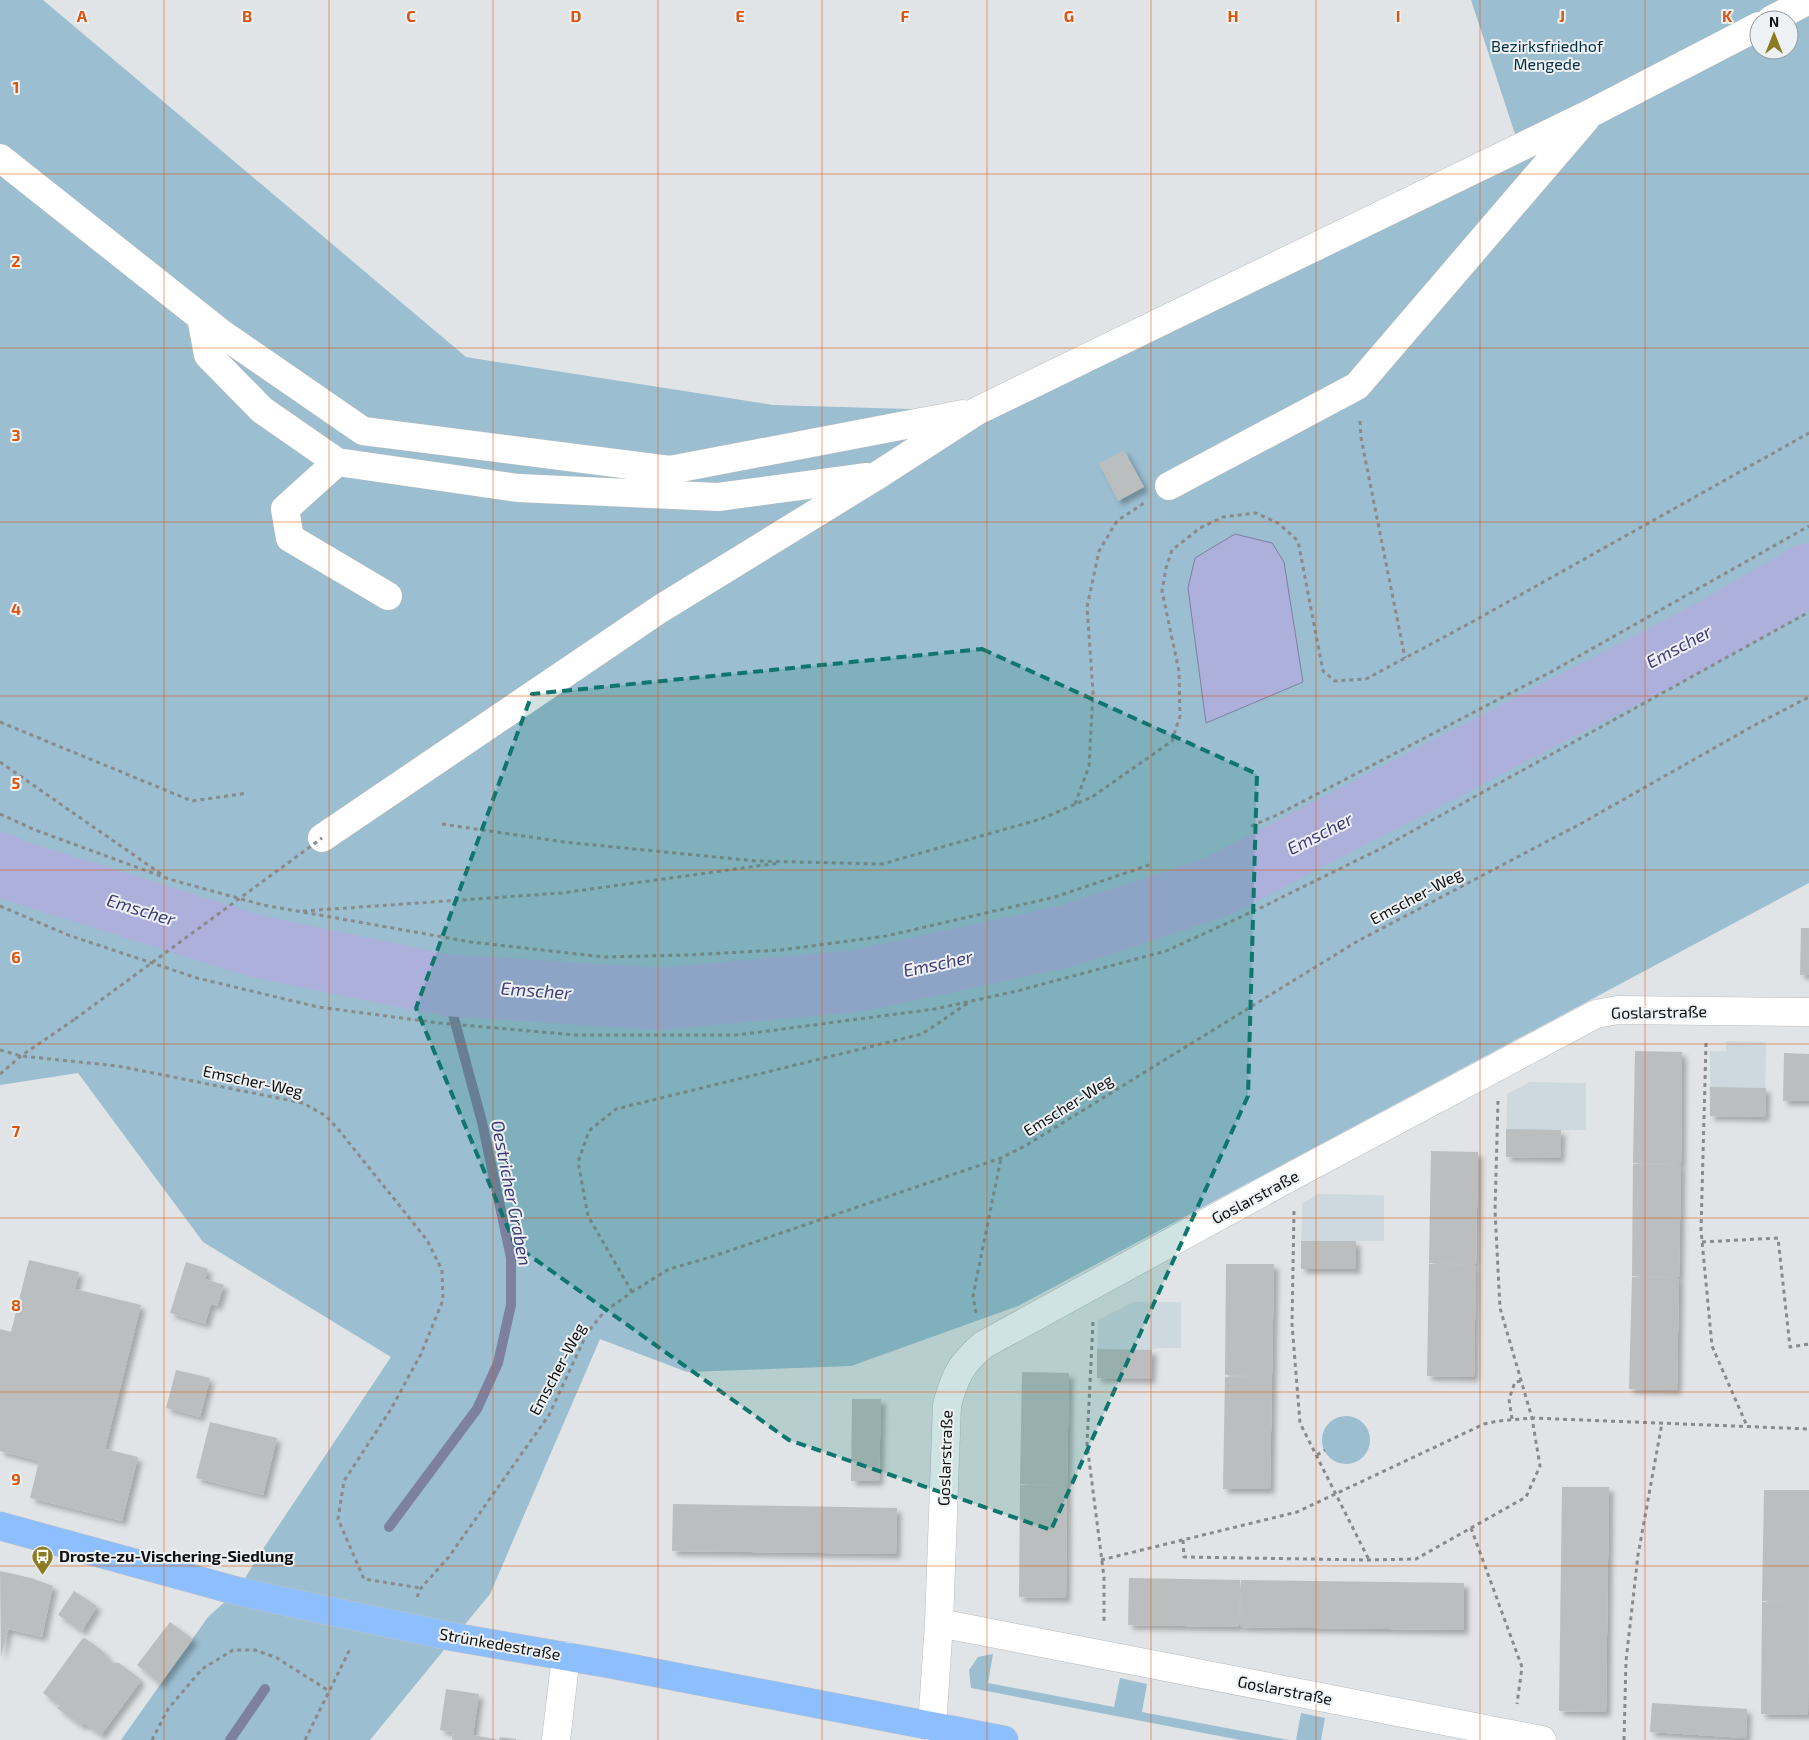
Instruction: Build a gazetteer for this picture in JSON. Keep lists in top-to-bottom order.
{
  "streets": {
    "main road": ["Strünkedestraße"],
    "street": ["Goslarstraße"],
    "path": ["Emscher-Weg"]
  },
  "crossings": [
    ["Goslarstraße", "Strünkedestraße"]
  ],
  "water": ["Emscher", "Oestricher Graben"],
  "parks": ["Bezirksfriedhof Mengede"],
  "places": {
    "bus stop": ["Droste-zu-Vischering-Siedlung"]
  },
  "north": "top",
  "grid": {
    "columns": [
      "A",
      "B",
      "C",
      "D",
      "E",
      "F",
      "G",
      "H",
      "I",
      "J",
      "K"
    ],
    "rows": [
      "1",
      "2",
      "3",
      "4",
      "5",
      "6",
      "7",
      "8",
      "9"
    ]
  }
}
